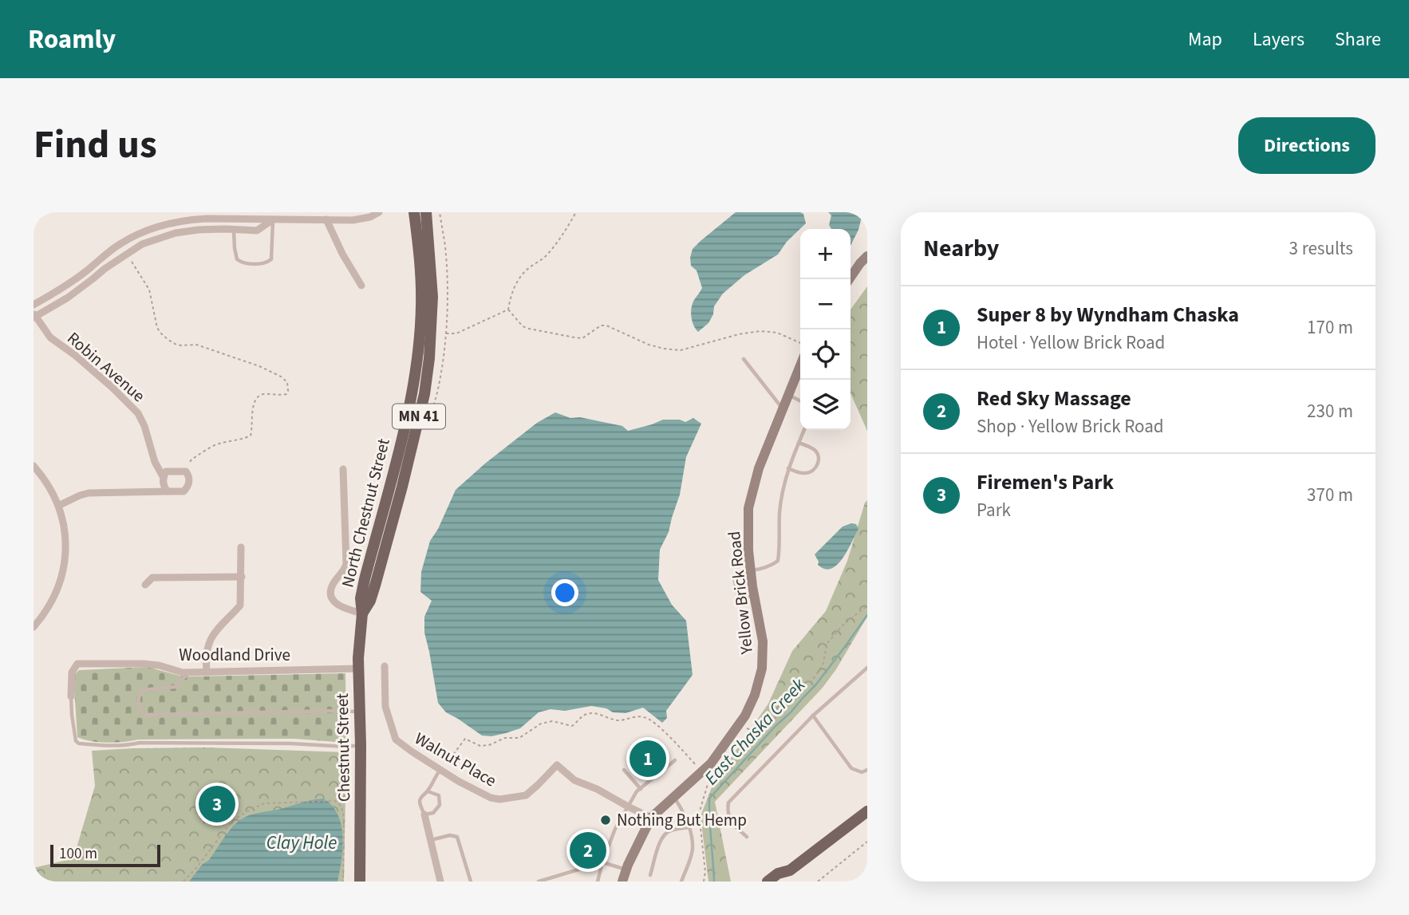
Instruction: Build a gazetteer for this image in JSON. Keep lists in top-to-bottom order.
{
  "streets": {
    "main road": ["MN 41", "North Chestnut Street", "Chestnut Street"],
    "street": [
      "Robin Avenue",
      "Yellow Brick Road",
      "Woodland Drive",
      "Walnut Place"
    ]
  },
  "crossings": [
    ["North Chestnut Street", "Chestnut Street"],
    ["Yellow Brick Road", "Walnut Place"],
    ["Woodland Drive", "Chestnut Street"]
  ],
  "water": ["East Chaska Creek", "Clay Hole"],
  "places": ["Nothing But Hemp"],
  "scale_bar": "100 m",
  "page": {
    "header": "Roamly",
    "nav": ["Map", "Layers", "Share"],
    "title": "Find us",
    "buttons": "Directions",
    "heading": ["Nearby", "3 results"],
    "map_buttons": ["+", "−"],
    "list": [
      {
        "mark": "1",
        "name": "Super 8 by Wyndham Chaska",
        "note": "Hotel · Yellow Brick Road",
        "value": "170 m"
      },
      {
        "mark": "2",
        "name": "Red Sky Massage",
        "note": "Shop · Yellow Brick Road",
        "value": "230 m"
      },
      {
        "mark": "3",
        "name": "Firemen's Park",
        "note": "Park",
        "value": "370 m"
      }
    ],
    "pins": ["1", "3", "2"],
    "scale": "100 m"
  }
}
